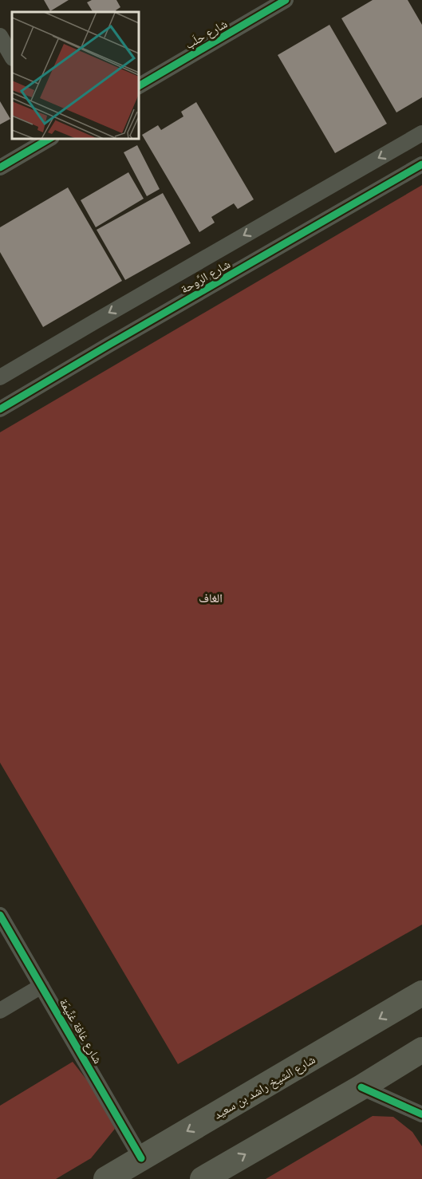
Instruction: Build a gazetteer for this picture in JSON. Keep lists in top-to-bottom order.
{
  "streets": {
    "main road": ["شارع الشيخ راشد بن سعيد"],
    "street": ["شارع حلَب", "شارع الرَّوحة", "شارع غافة غنَّيمَة"]
  },
  "crossings": [
    ["شارع غافة غنَّيمَة", "شارع الشيخ راشد بن سعيد"]
  ],
  "parks": ["الغاف"]
}
